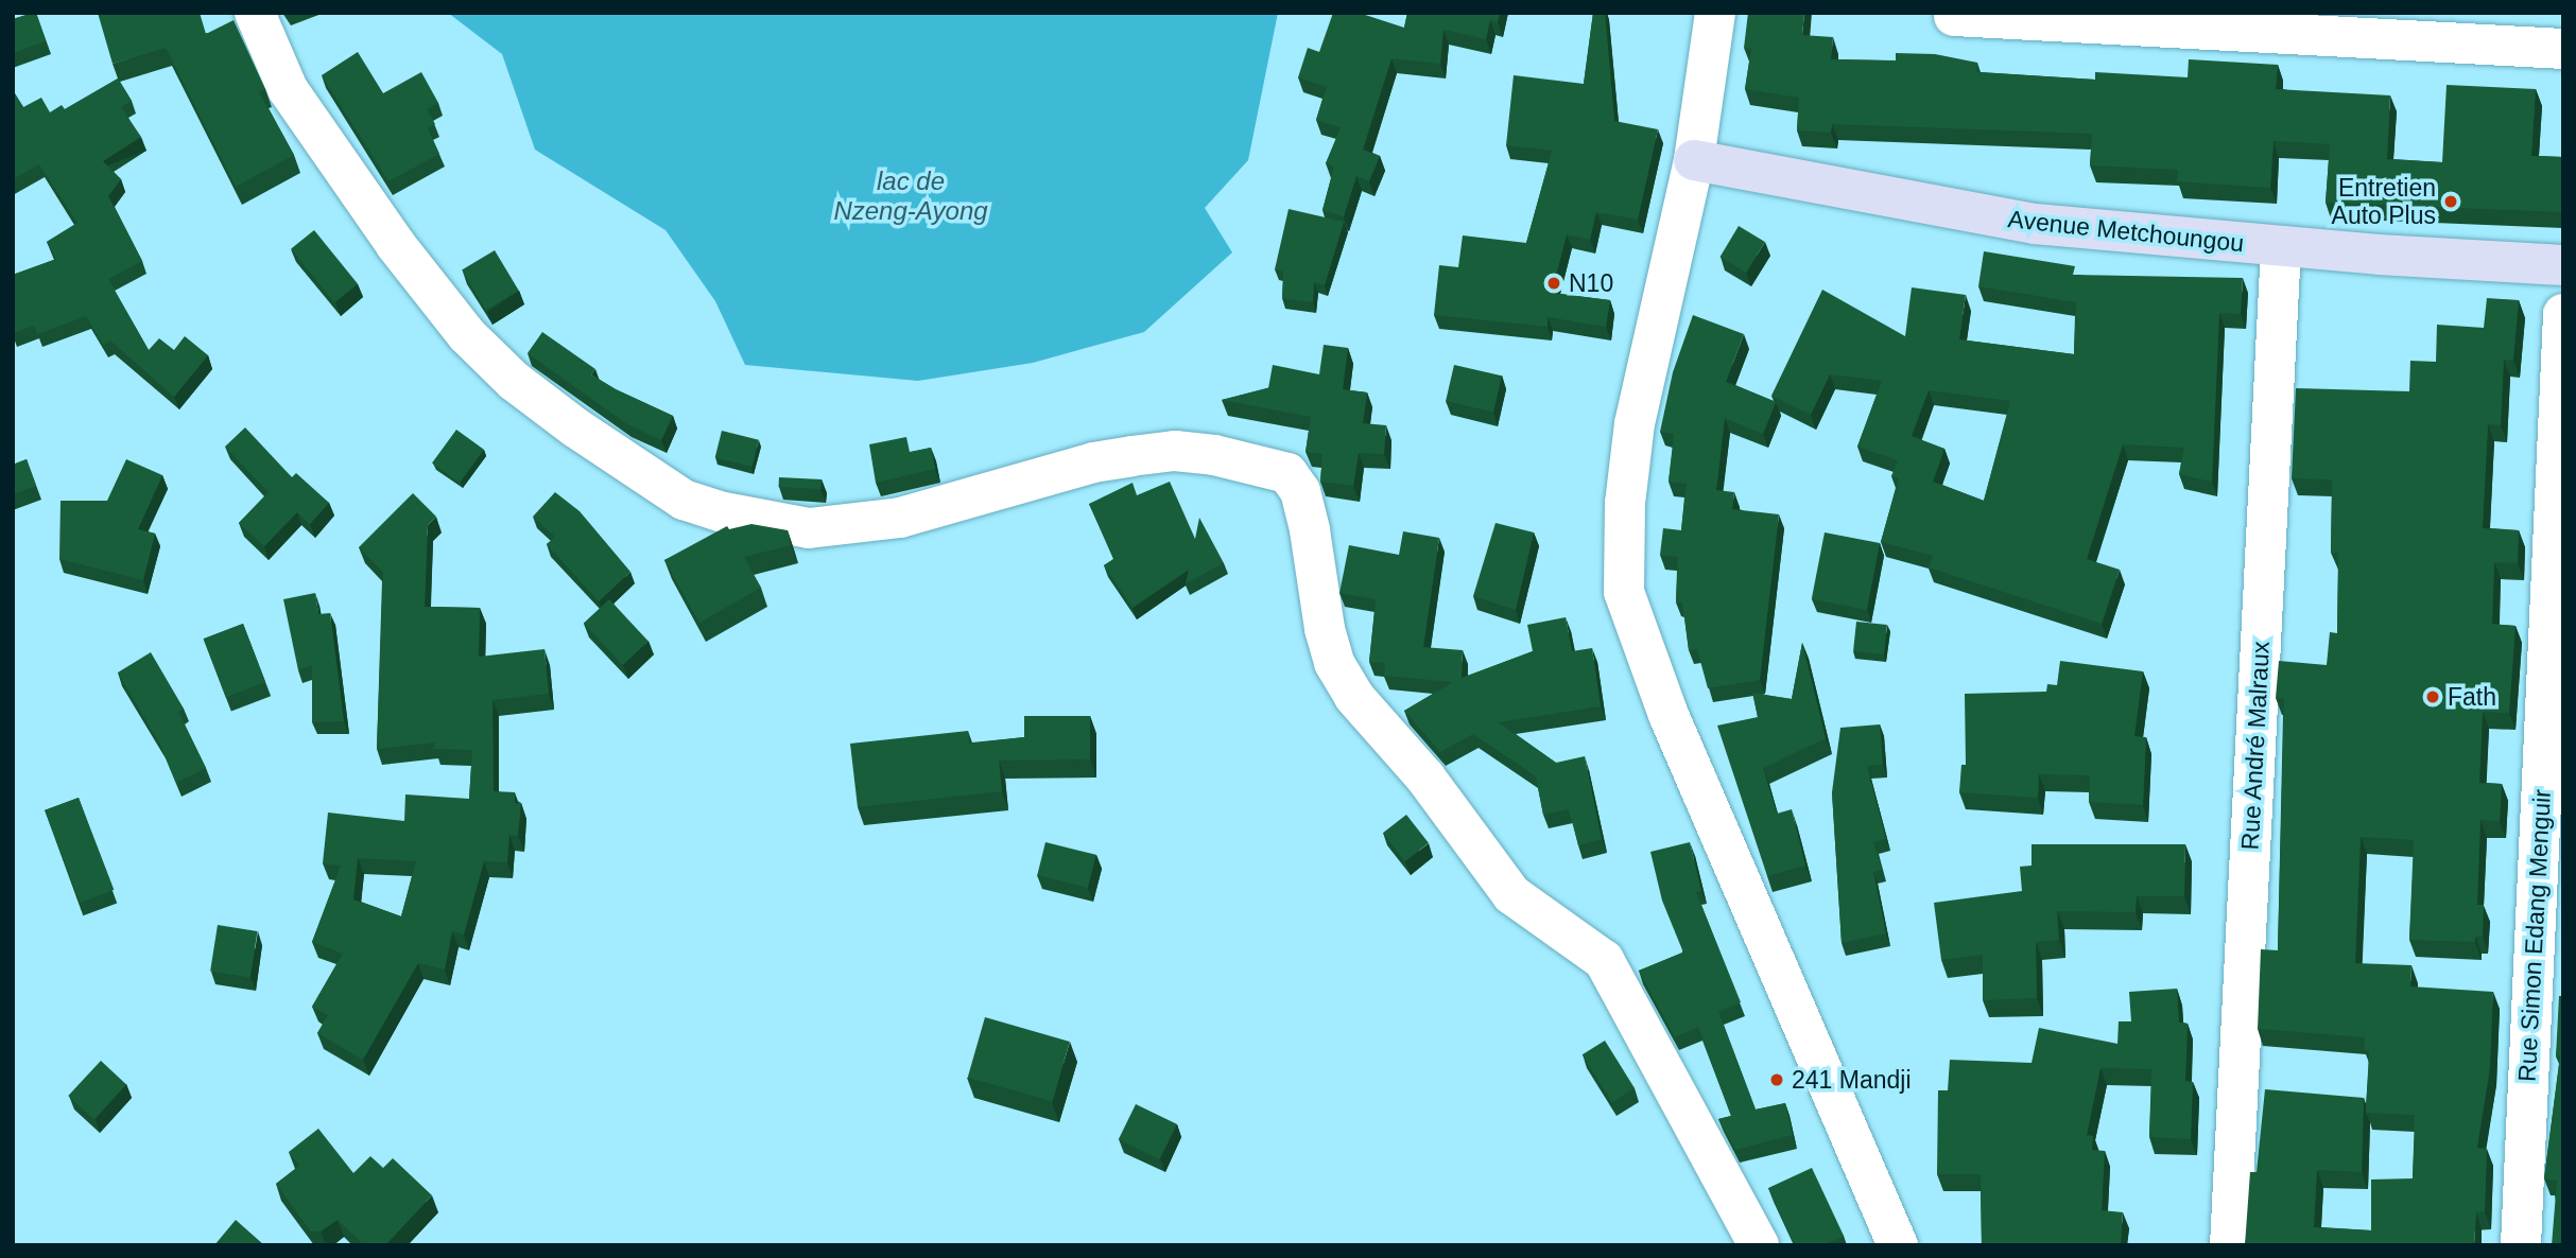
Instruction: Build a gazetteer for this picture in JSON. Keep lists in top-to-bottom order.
{
  "streets": {
    "main road": ["Avenue Metchoungou"],
    "street": ["Rue André Malraux", "Rue Simon Edang Menguir"]
  },
  "crossings": [
    ["Avenue Metchoungou", "Rue André Malraux"]
  ],
  "water": ["lac de Nzeng-Ayong"],
  "places": [
    "Entretien Auto Plus",
    "N10",
    "Fath",
    "241 Mandji"
  ]
}
